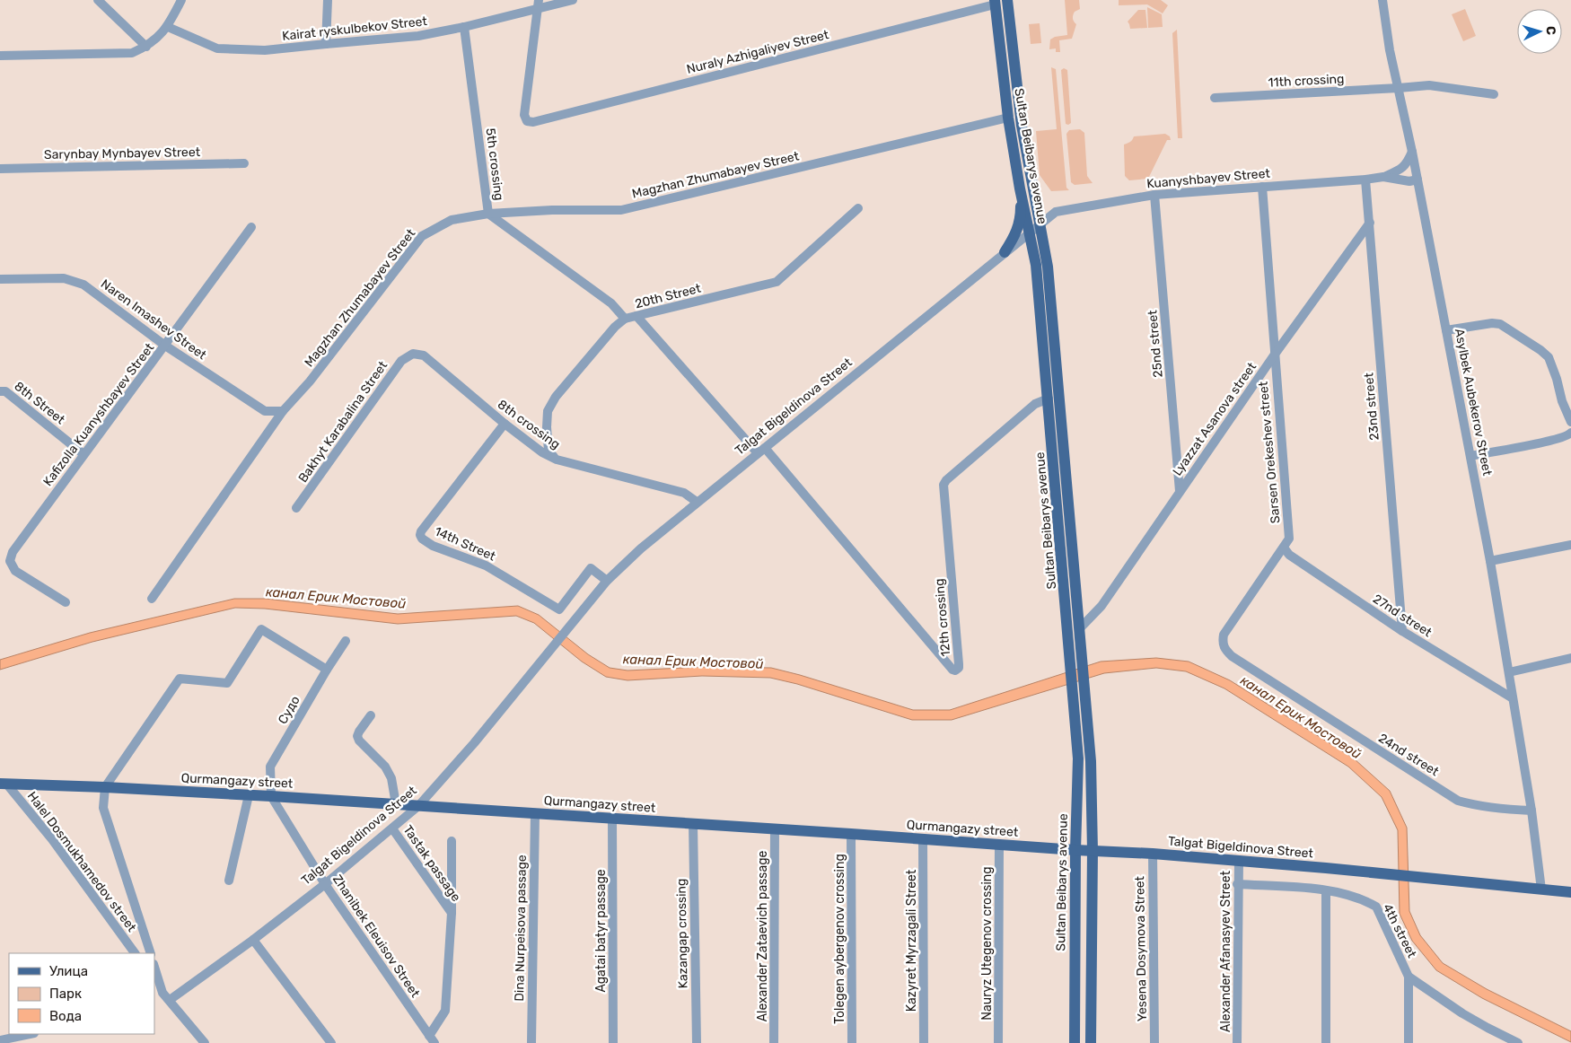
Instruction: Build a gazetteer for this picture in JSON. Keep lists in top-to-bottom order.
{
  "streets": {
    "main road": ["Sultan Beibarys avenue", "Talgat Bigeldinova Street", "Qurmangazy street"],
    "street": [
      "Kairat ryskulbekov Street",
      "Nuraly Azhigaliyev Street",
      "11th crossing",
      "Sarynbay Mynbayev Street",
      "5th crossing",
      "Magzhan Zhumabayev Street",
      "Kuanyshbayev Street",
      "20th Street",
      "Naren Imashev Street",
      "25nd street",
      "Asylbek Aubekerov Street",
      "8th Street",
      "23nd street",
      "Kafizolla Kuanyshbayev Street",
      "Lyazzat Asanova street",
      "Bakhyt Karabalina Street",
      "8th crossing",
      "Sarsen Orekeshev street",
      "14th Street",
      "27nd street",
      "12th crossing",
      "Судо",
      "24nd street",
      "Halel Dosmukhamedov street",
      "Tastak passage",
      "Dina Nurpeisova passage",
      "Agatai batyr passage",
      "4th street",
      "Kazangap crossing",
      "Zhanibek Eleuisov Street",
      "Alexander Zataevich passage",
      "Tolegen aybergenov crossing",
      "Kazyret Myrzagali Street",
      "Nauryz Utegenov crossing",
      "Yesena Dosymova Street",
      "Alexander Afanasyev Street"
    ]
  },
  "crossings": [
    ["Kairat ryskulbekov Street", "Nuraly Azhigaliyev Street"],
    ["Kairat ryskulbekov Street", "5th crossing"],
    ["Nuraly Azhigaliyev Street", "Sultan Beibarys avenue"],
    ["11th crossing", "Asylbek Aubekerov Street"],
    ["Sultan Beibarys avenue", "Magzhan Zhumabayev Street"],
    ["Sultan Beibarys avenue", "Kuanyshbayev Street"],
    ["Sultan Beibarys avenue", "Talgat Bigeldinova Street"],
    ["Sultan Beibarys avenue", "Lyazzat Asanova street"],
    ["Sultan Beibarys avenue", "12th crossing"],
    ["Sultan Beibarys avenue", "Qurmangazy street"],
    ["5th crossing", "Magzhan Zhumabayev Street"],
    ["5th crossing", "20th Street"],
    ["Magzhan Zhumabayev Street", "Naren Imashev Street"],
    ["Kuanyshbayev Street", "25nd street"],
    ["Kuanyshbayev Street", "Asylbek Aubekerov Street"],
    ["Kuanyshbayev Street", "Talgat Bigeldinova Street"],
    ["Kuanyshbayev Street", "23nd street"],
    ["Kuanyshbayev Street", "Sarsen Orekeshev street"],
    ["20th Street", "8th crossing"],
    ["Naren Imashev Street", "Kafizolla Kuanyshbayev Street"],
    ["25nd street", "Lyazzat Asanova street"],
    ["Asylbek Aubekerov Street", "27nd street"],
    ["Asylbek Aubekerov Street", "24nd street"],
    ["8th Street", "Kafizolla Kuanyshbayev Street"],
    ["Talgat Bigeldinova Street", "8th crossing"],
    ["Talgat Bigeldinova Street", "14th Street"],
    ["Talgat Bigeldinova Street", "12th crossing"],
    ["Talgat Bigeldinova Street", "Qurmangazy street"],
    ["Talgat Bigeldinova Street", "Tastak passage"],
    ["Talgat Bigeldinova Street", "Zhanibek Eleuisov Street"],
    ["Talgat Bigeldinova Street", "Yesena Dosymova Street"],
    ["Talgat Bigeldinova Street", "Alexander Afanasyev Street"],
    ["23nd street", "Lyazzat Asanova street"],
    ["23nd street", "27nd street"],
    ["Lyazzat Asanova street", "Sarsen Orekeshev street"],
    ["Bakhyt Karabalina Street", "8th crossing"],
    ["8th crossing", "14th Street"],
    ["Sarsen Orekeshev street", "27nd street"],
    ["Sarsen Orekeshev street", "24nd street"],
    ["Судо", "Qurmangazy street"],
    ["Судо", "Zhanibek Eleuisov Street"],
    ["Qurmangazy street", "Halel Dosmukhamedov street"],
    ["Qurmangazy street", "Dina Nurpeisova passage"],
    ["Qurmangazy street", "Agatai batyr passage"],
    ["Qurmangazy street", "Kazangap crossing"],
    ["Qurmangazy street", "Zhanibek Eleuisov Street"],
    ["Qurmangazy street", "Alexander Zataevich passage"],
    ["Qurmangazy street", "Tolegen aybergenov crossing"],
    ["Qurmangazy street", "Kazyret Myrzagali Street"],
    ["Qurmangazy street", "Nauryz Utegenov crossing"],
    ["Tastak passage", "Zhanibek Eleuisov Street"],
    ["4th street", "Alexander Afanasyev Street"]
  ],
  "water": ["канал Ерик Мостовой"],
  "legend": ["Улица", "Парк", "Вода"],
  "north": "right"
}
